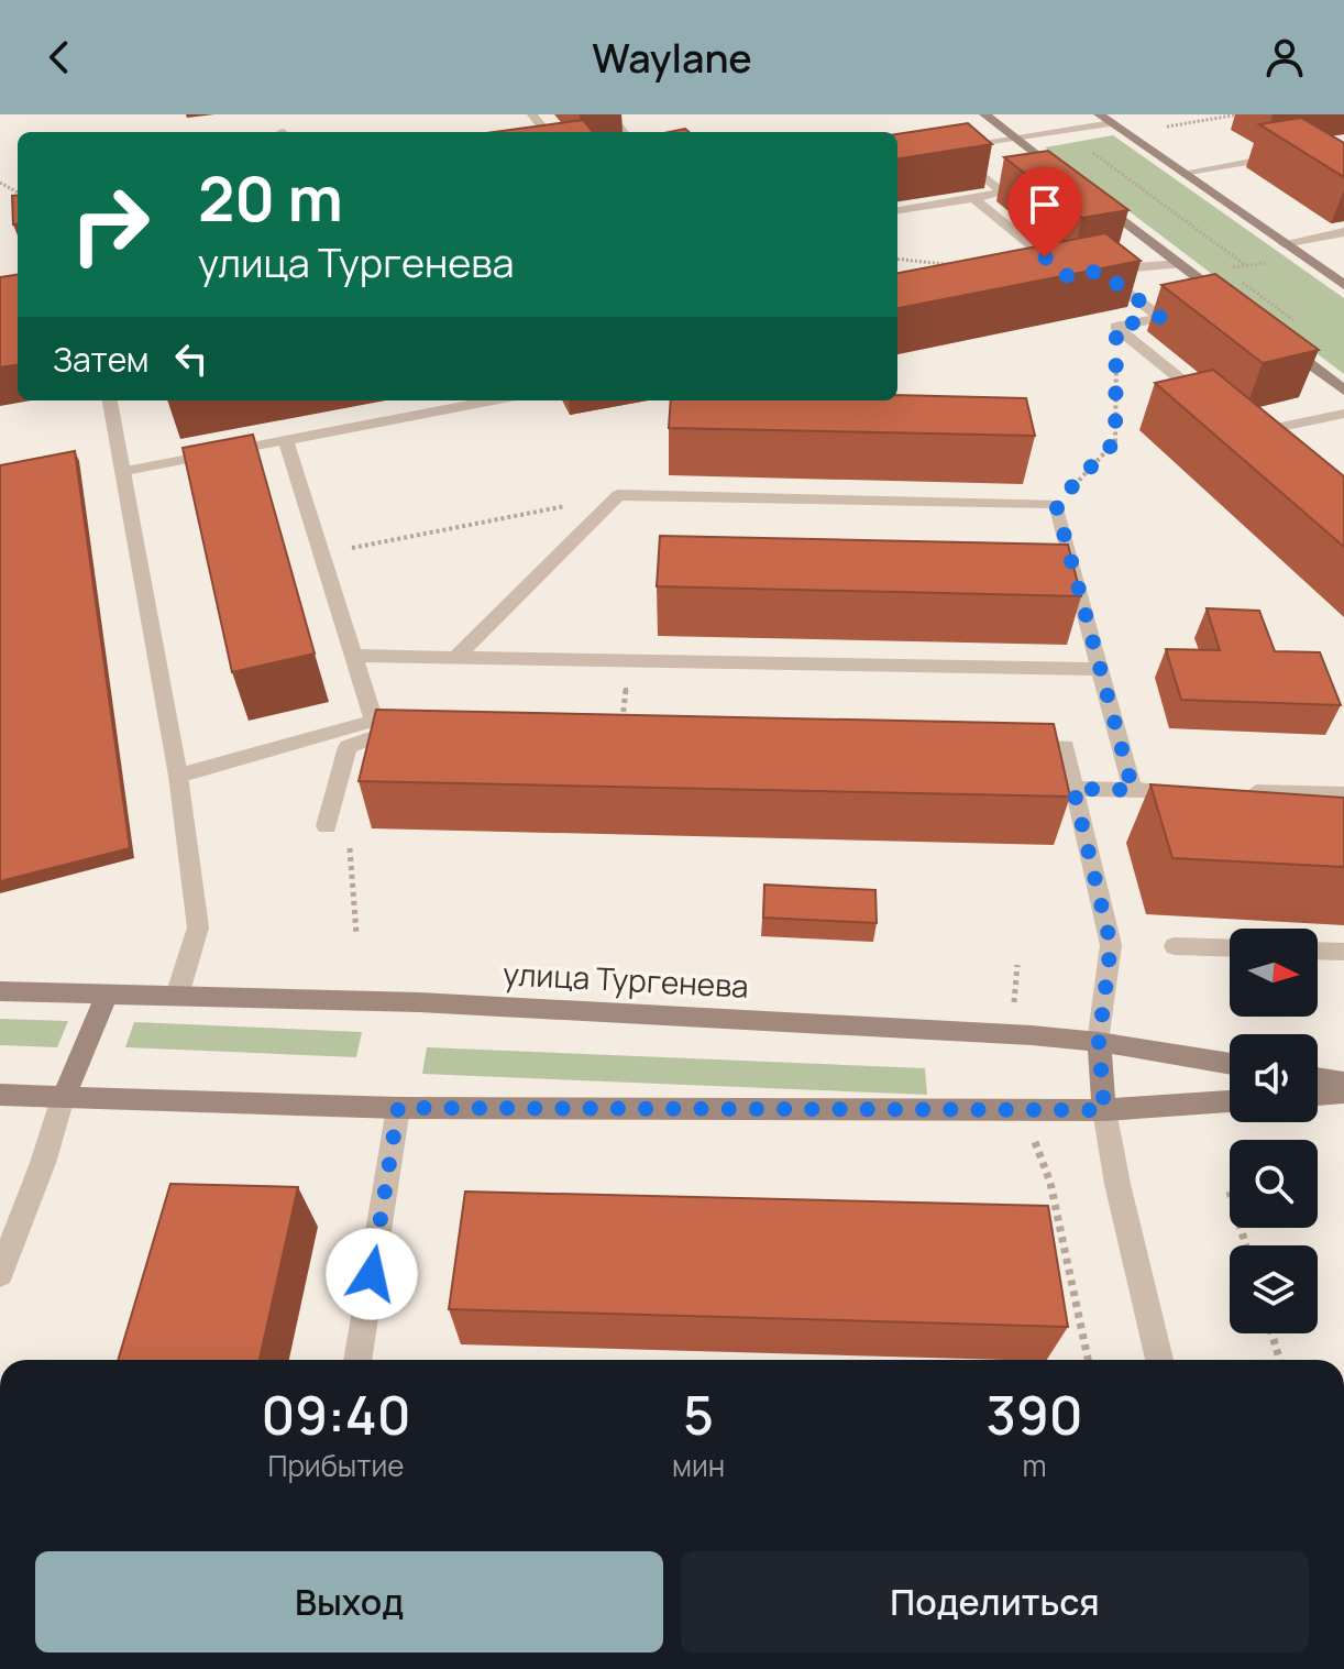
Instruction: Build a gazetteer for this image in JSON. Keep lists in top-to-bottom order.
{
  "streets": {
    "main road": ["улица Тургенева"]
  },
  "north": "right",
  "page": {
    "header": "Waylane",
    "turn": ["20 m", "улица Тургенева"],
    "then": "Затем",
    "eta": [
      "09:40",
      "Прибытие",
      "5",
      "мин",
      "390",
      "m"
    ],
    "buttons": ["Выход", "Поделиться"]
  }
}
